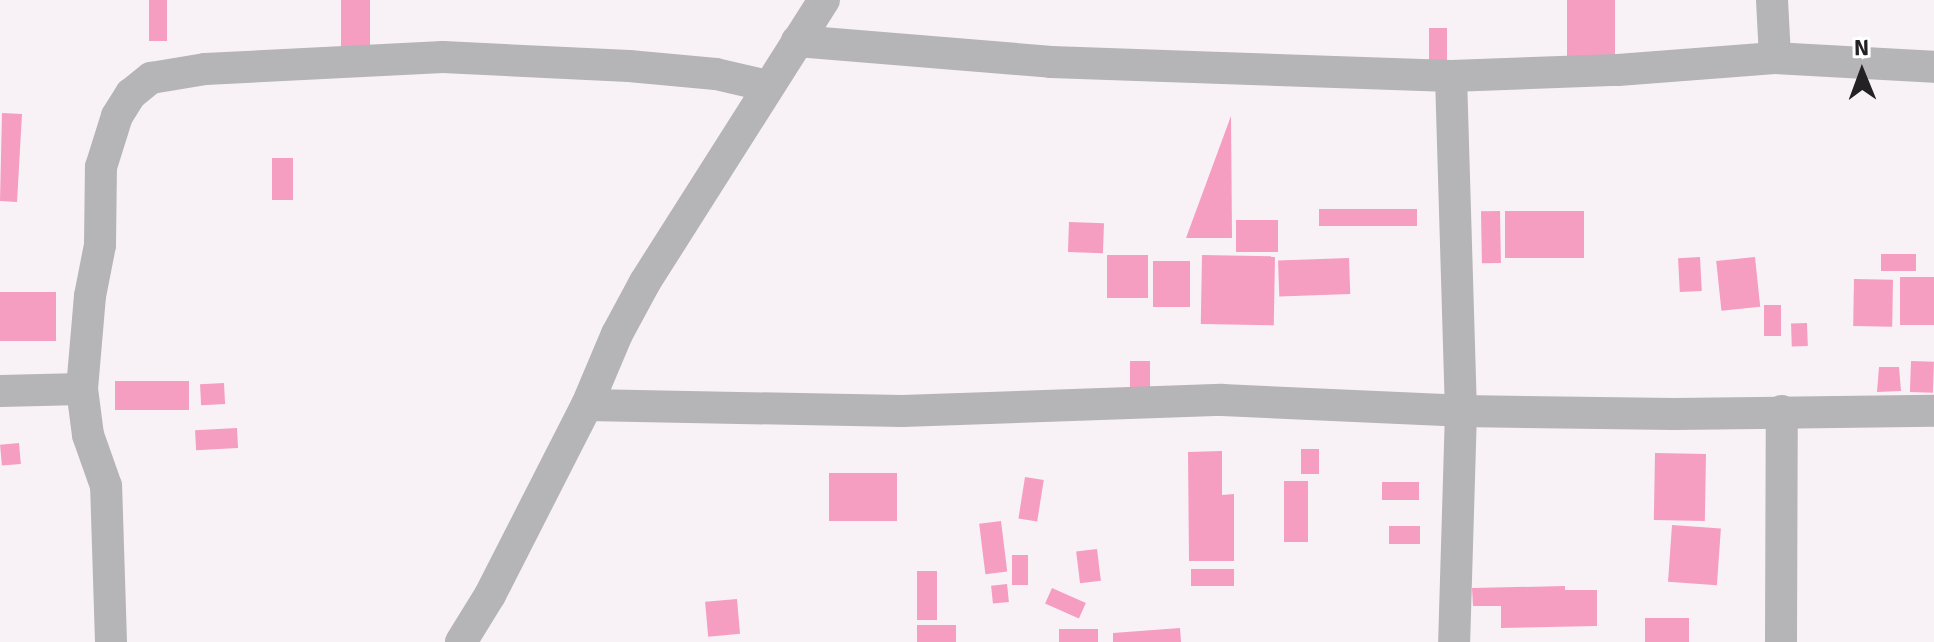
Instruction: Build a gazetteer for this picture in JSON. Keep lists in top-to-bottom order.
{
  "north": "top"
}
